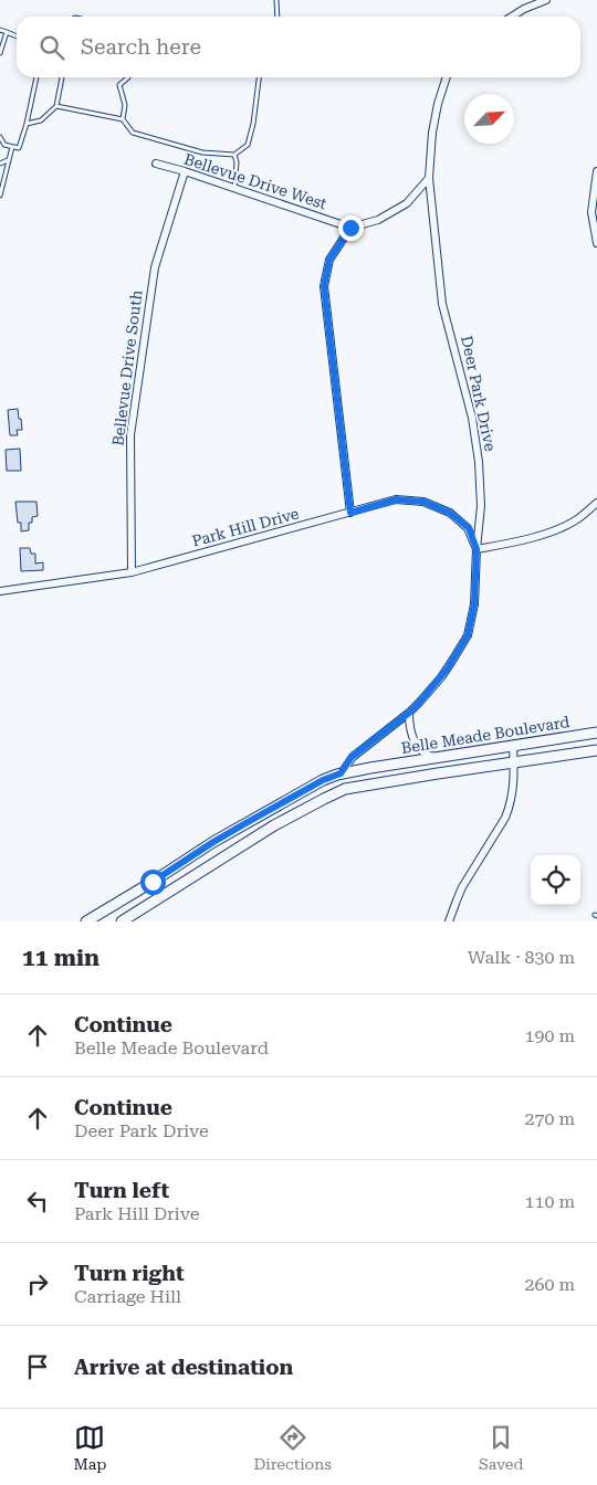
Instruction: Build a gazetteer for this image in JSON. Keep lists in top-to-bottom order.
{
  "streets": {
    "main road": ["Belle Meade Boulevard"],
    "street": [
      "Bellevue Drive West",
      "Bellevue Drive South",
      "Deer Park Drive",
      "Park Hill Drive"
    ]
  },
  "crossings": [
    ["Bellevue Drive West", "Bellevue Drive South"],
    ["Bellevue Drive South", "Park Hill Drive"],
    ["Deer Park Drive", "Park Hill Drive"],
    ["Deer Park Drive", "Belle Meade Boulevard"]
  ],
  "north": "top right",
  "page": {
    "search": "Search here",
    "heading": ["11 min", "Walk · 830 m"],
    "list": [
      ["Continue", "Belle Meade Boulevard", "190 m"],
      ["Continue", "Deer Park Drive", "270 m"],
      ["Turn left", "Park Hill Drive", "110 m"],
      ["Turn right", "Carriage Hill", "260 m"],
      "Arrive at destination"
    ],
    "nav": ["Map", "Directions", "Saved"]
  }
}
